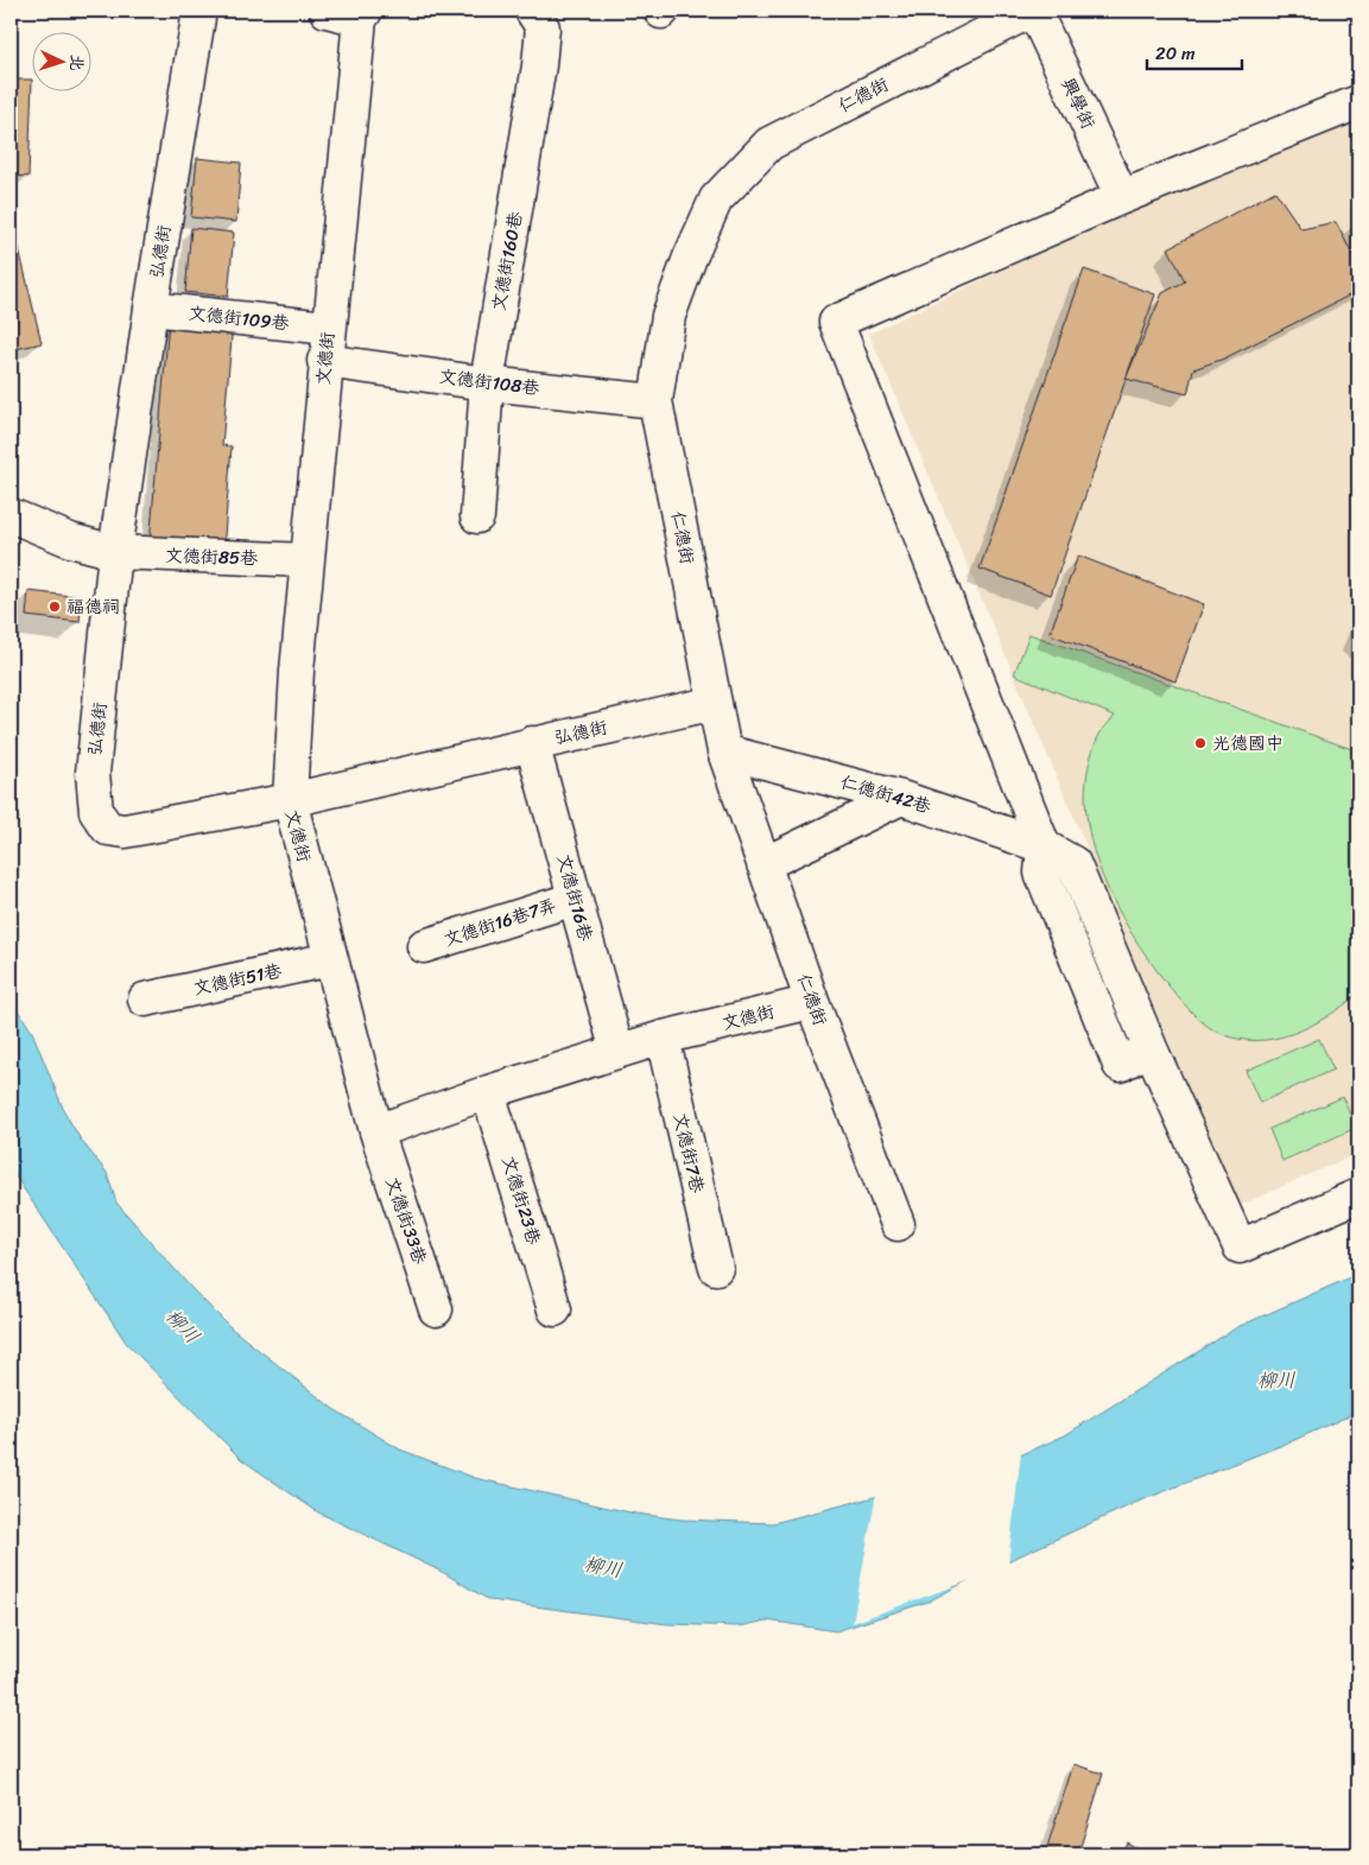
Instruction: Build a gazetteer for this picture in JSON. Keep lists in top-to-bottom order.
{
  "streets": {
    "street": [
      "仁德街",
      "興學街",
      "弘德街",
      "文德街160巷",
      "文德街109巷",
      "文德街",
      "文德街108巷",
      "文德街85巷",
      "仁德街42巷",
      "文德街16巷",
      "文德街16巷7弄",
      "文德街51巷",
      "文德街7巷",
      "文德街23巷",
      "文德街33巷"
    ]
  },
  "crossings": [
    ["仁德街", "興學街"],
    ["仁德街", "弘德街"],
    ["仁德街", "文德街"],
    ["仁德街", "文德街108巷"],
    ["仁德街", "仁德街42巷"],
    ["弘德街", "文德街109巷"],
    ["弘德街", "文德街"],
    ["弘德街", "文德街85巷"],
    ["弘德街", "文德街16巷"],
    ["文德街160巷", "文德街108巷"],
    ["文德街109巷", "文德街"],
    ["文德街", "文德街108巷"],
    ["文德街", "文德街85巷"],
    ["文德街", "文德街16巷"],
    ["文德街", "文德街51巷"],
    ["文德街", "文德街7巷"],
    ["文德街", "文德街23巷"],
    ["文德街", "文德街33巷"],
    ["文德街16巷", "文德街16巷7弄"]
  ],
  "water": ["柳川"],
  "places": ["福德祠", "光德國中"],
  "scale_bar": "20 m",
  "north": "right"
}
